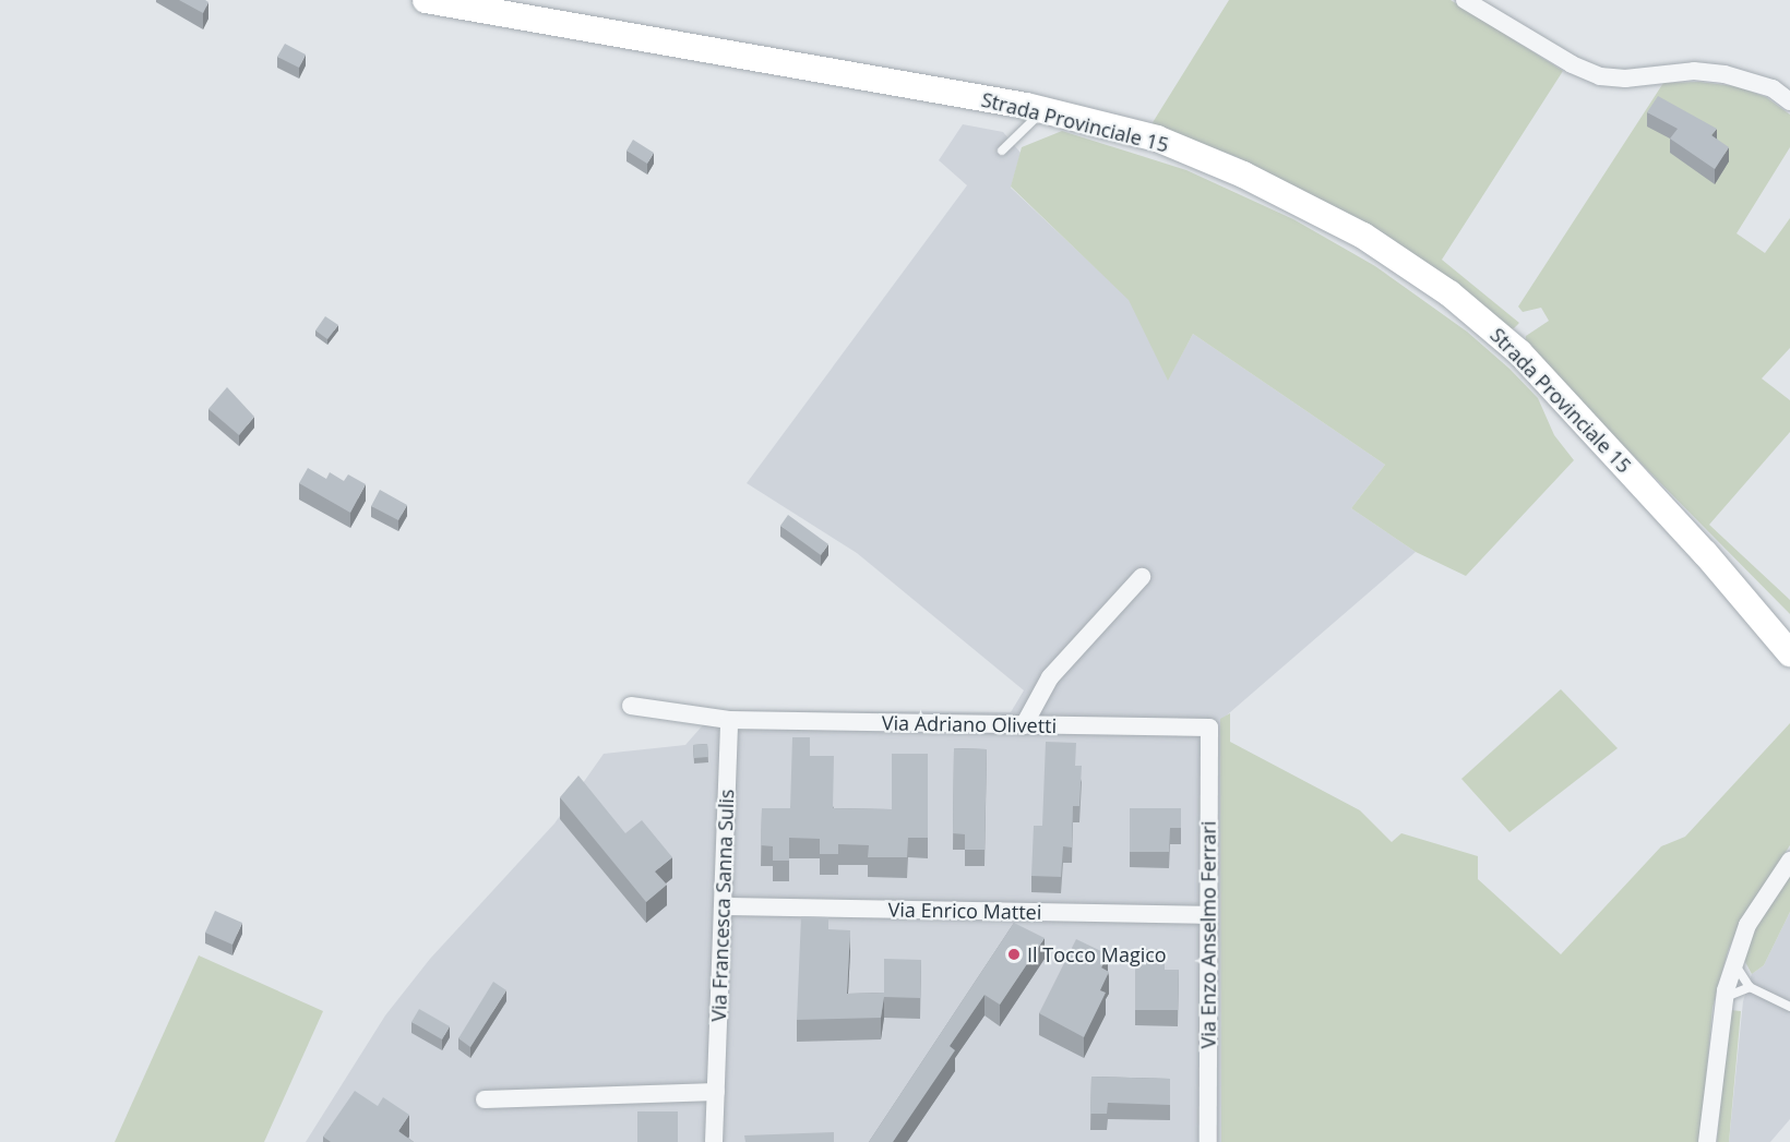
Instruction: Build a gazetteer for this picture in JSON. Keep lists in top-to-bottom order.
{
  "streets": {
    "main road": ["Strada Provinciale 15"],
    "street": [
      "Via Adriano Olivetti",
      "Via Francesca Sanna Sulis",
      "Via Enrico Mattei",
      "Via Enzo Anselmo Ferrari"
    ]
  },
  "crossings": [
    ["Via Adriano Olivetti", "Via Francesca Sanna Sulis"],
    ["Via Adriano Olivetti", "Via Enzo Anselmo Ferrari"],
    ["Via Francesca Sanna Sulis", "Via Enrico Mattei"],
    ["Via Enrico Mattei", "Via Enzo Anselmo Ferrari"]
  ],
  "places": ["Il Tocco Magico"]
}
